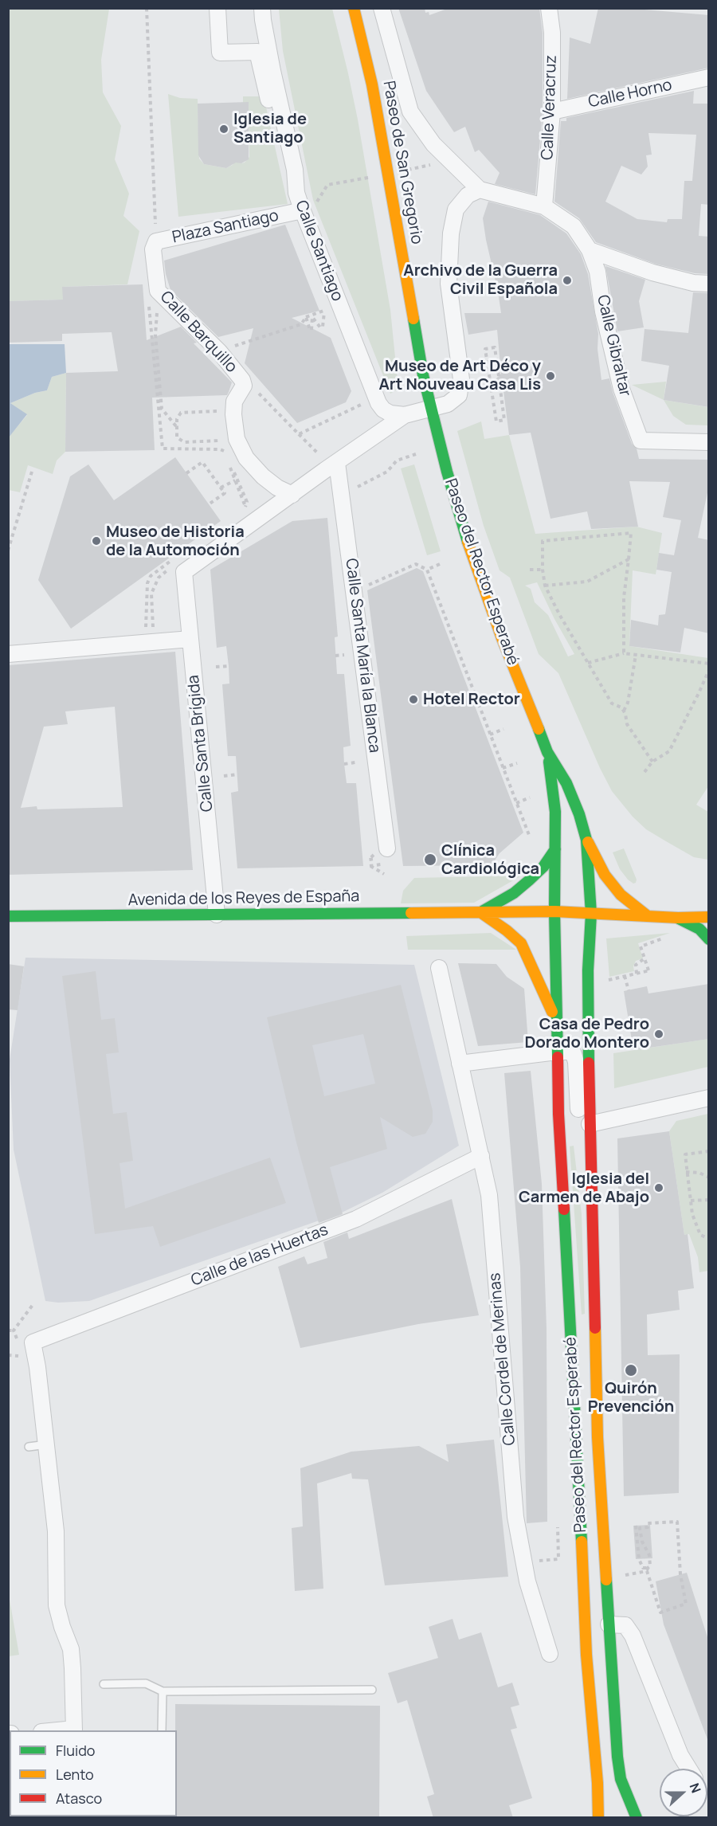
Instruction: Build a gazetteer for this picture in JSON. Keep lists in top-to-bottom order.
{
  "streets": {
    "main road": ["Paseo de San Gregorio", "Paseo del Rector Esperabé", "Avenida de los Reyes de España"],
    "street": [
      "Calle Horno",
      "Calle Veracruz",
      "Plaza Santiago",
      "Calle Santiago",
      "Calle Barquillo",
      "Calle Gibraltar",
      "Calle Santa María la Blanca",
      "Calle Santa Brígida",
      "Calle de las Huertas",
      "Calle Cordel de Merinas"
    ]
  },
  "crossings": [
    ["Calle Horno", "Calle Veracruz"],
    ["Calle Veracruz", "Calle Gibraltar"],
    ["Paseo de San Gregorio", "Paseo del Rector Esperabé"],
    ["Plaza Santiago", "Calle Santiago"],
    ["Plaza Santiago", "Calle Barquillo"],
    ["Paseo del Rector Esperabé", "Avenida de los Reyes de España"],
    ["Calle Santa Brígida", "Avenida de los Reyes de España"],
    ["Calle de las Huertas", "Calle Cordel de Merinas"]
  ],
  "places": [
    "Iglesia de Santiago",
    "Archivo de la Guerra Civil Española",
    "Museo de Art Déco y Art Nouveau Casa Lis",
    "Museo de Historia de la Automoción",
    "Hotel Rector",
    "Clínica Cardiológica",
    "Casa de Pedro Dorado Montero",
    "Iglesia del Carmen de Abajo",
    "Quirón Prevención"
  ],
  "legend": ["Fluido", "Lento", "Atasco"],
  "north": "right"
}
